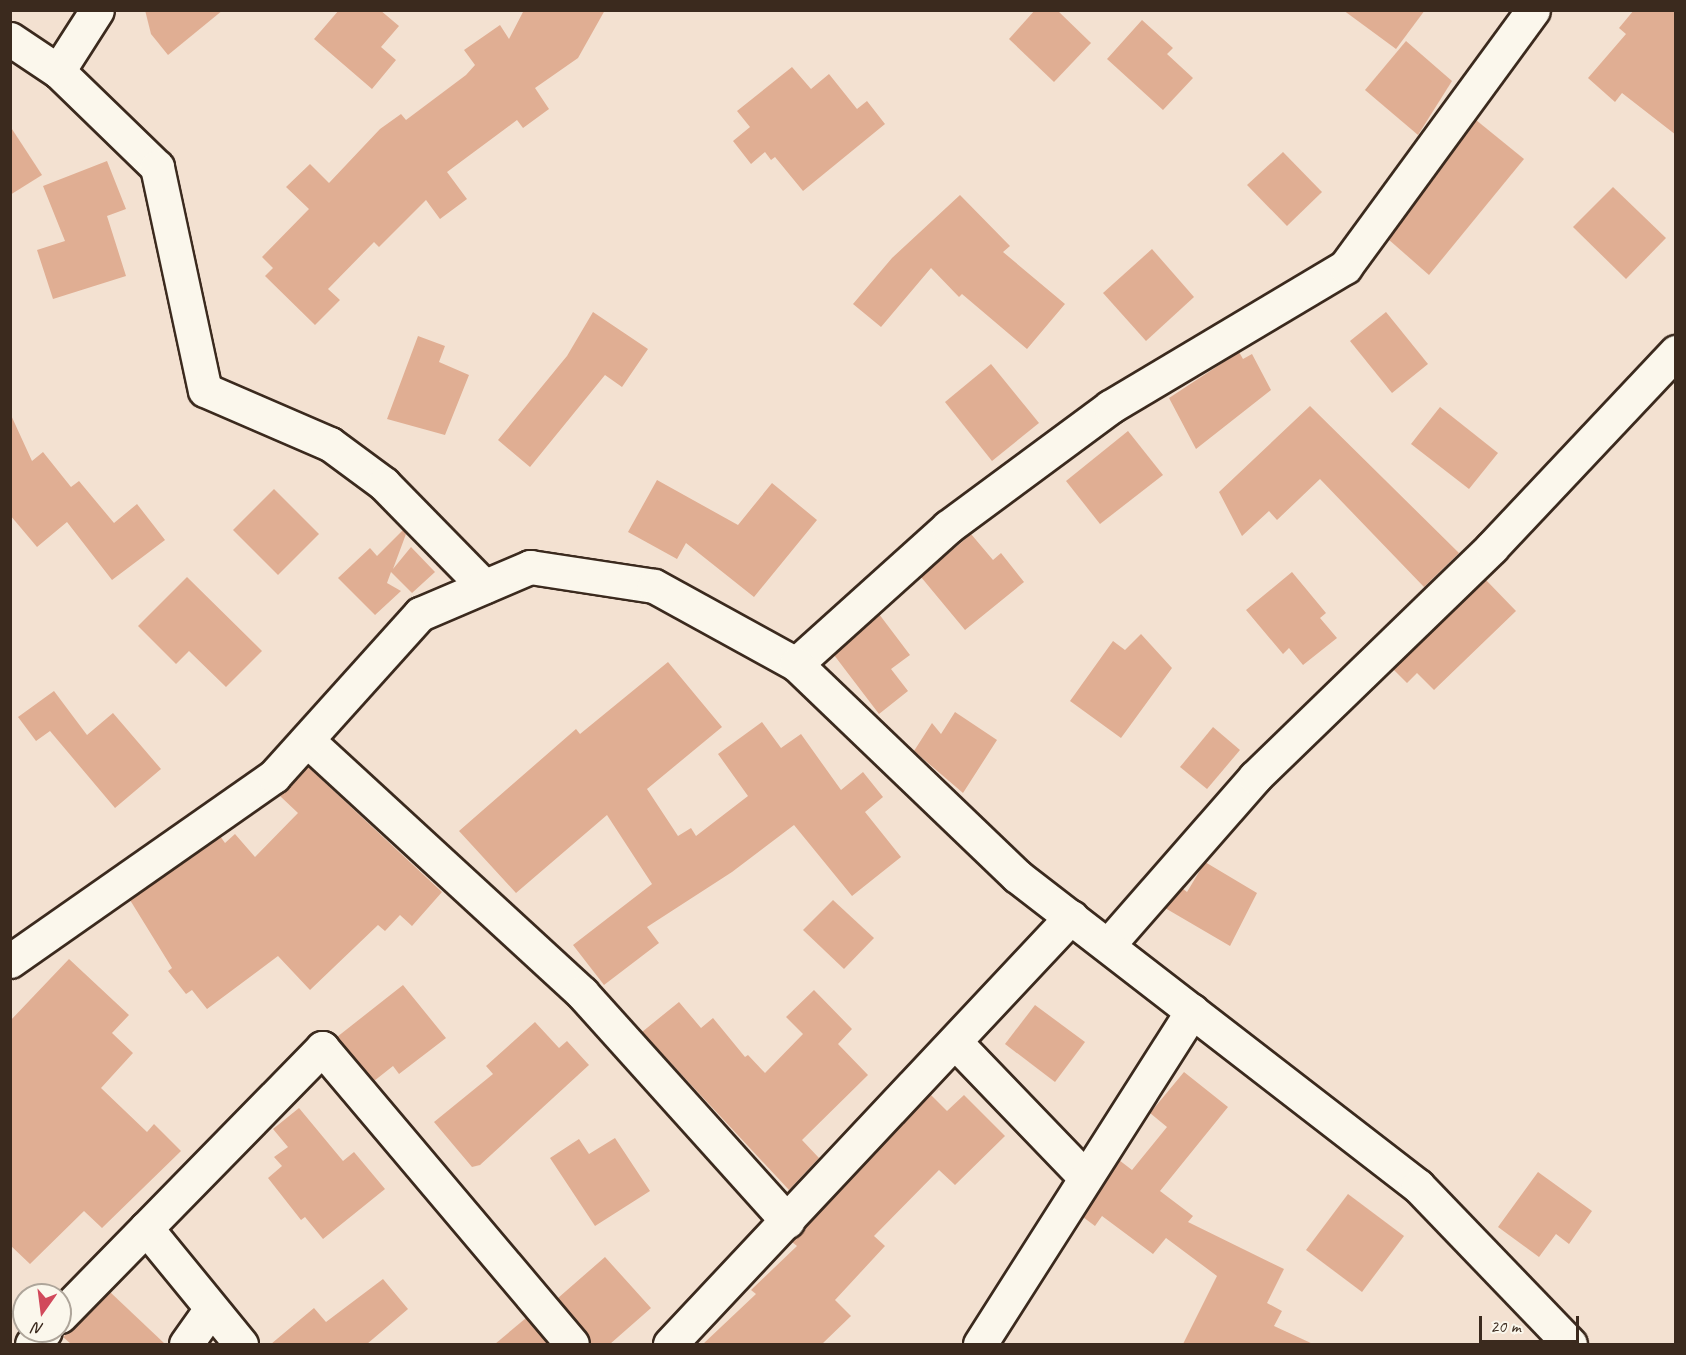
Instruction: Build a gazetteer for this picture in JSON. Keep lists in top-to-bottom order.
{
  "scale_bar": "20 m",
  "north": "bottom"
}
